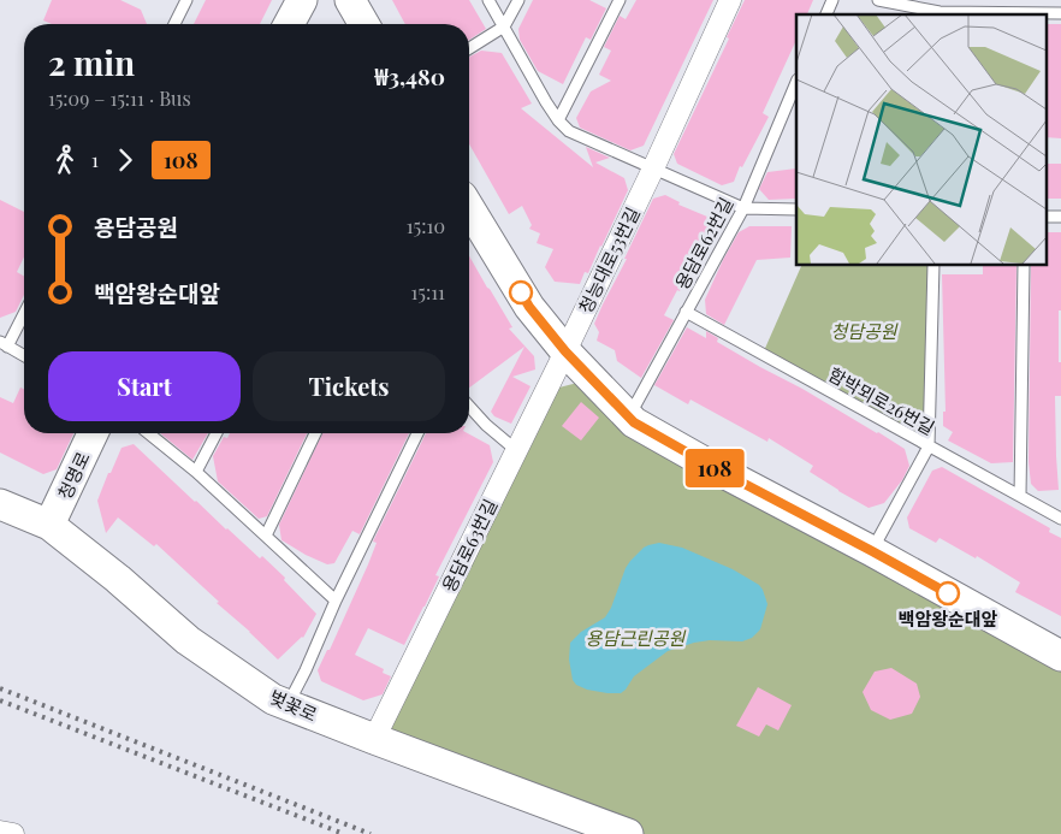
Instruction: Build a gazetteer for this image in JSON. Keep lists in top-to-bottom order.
{
  "streets": {
    "street": [
      "청능대로53번길",
      "청명로",
      "용담로63번길",
      "벚꽃로"
    ],
    "lane": ["용담로62번길", "함박뫼로26번길"]
  },
  "crossings": [
    ["용담로62번길", "함박뫼로26번길"],
    ["청능대로53번길", "용담로63번길"],
    ["청명로", "벚꽃로"],
    ["용담로63번길", "벚꽃로"]
  ],
  "parks": ["청담공원", "용담근린공원"],
  "places": ["백암왕순대앞"],
  "lines": ["bus line 108"],
  "page": {
    "on_map": "108",
    "heading": ["2 min", "15:09 – 15:11 · Bus", "₩3,480"],
    "legs": ["1", "108"],
    "list": [
      {
        "name": "용담공원",
        "value": "15:10"
      },
      {
        "name": "백암왕순대앞",
        "value": "15:11"
      }
    ],
    "buttons": ["Start", "Tickets"]
  }
}
